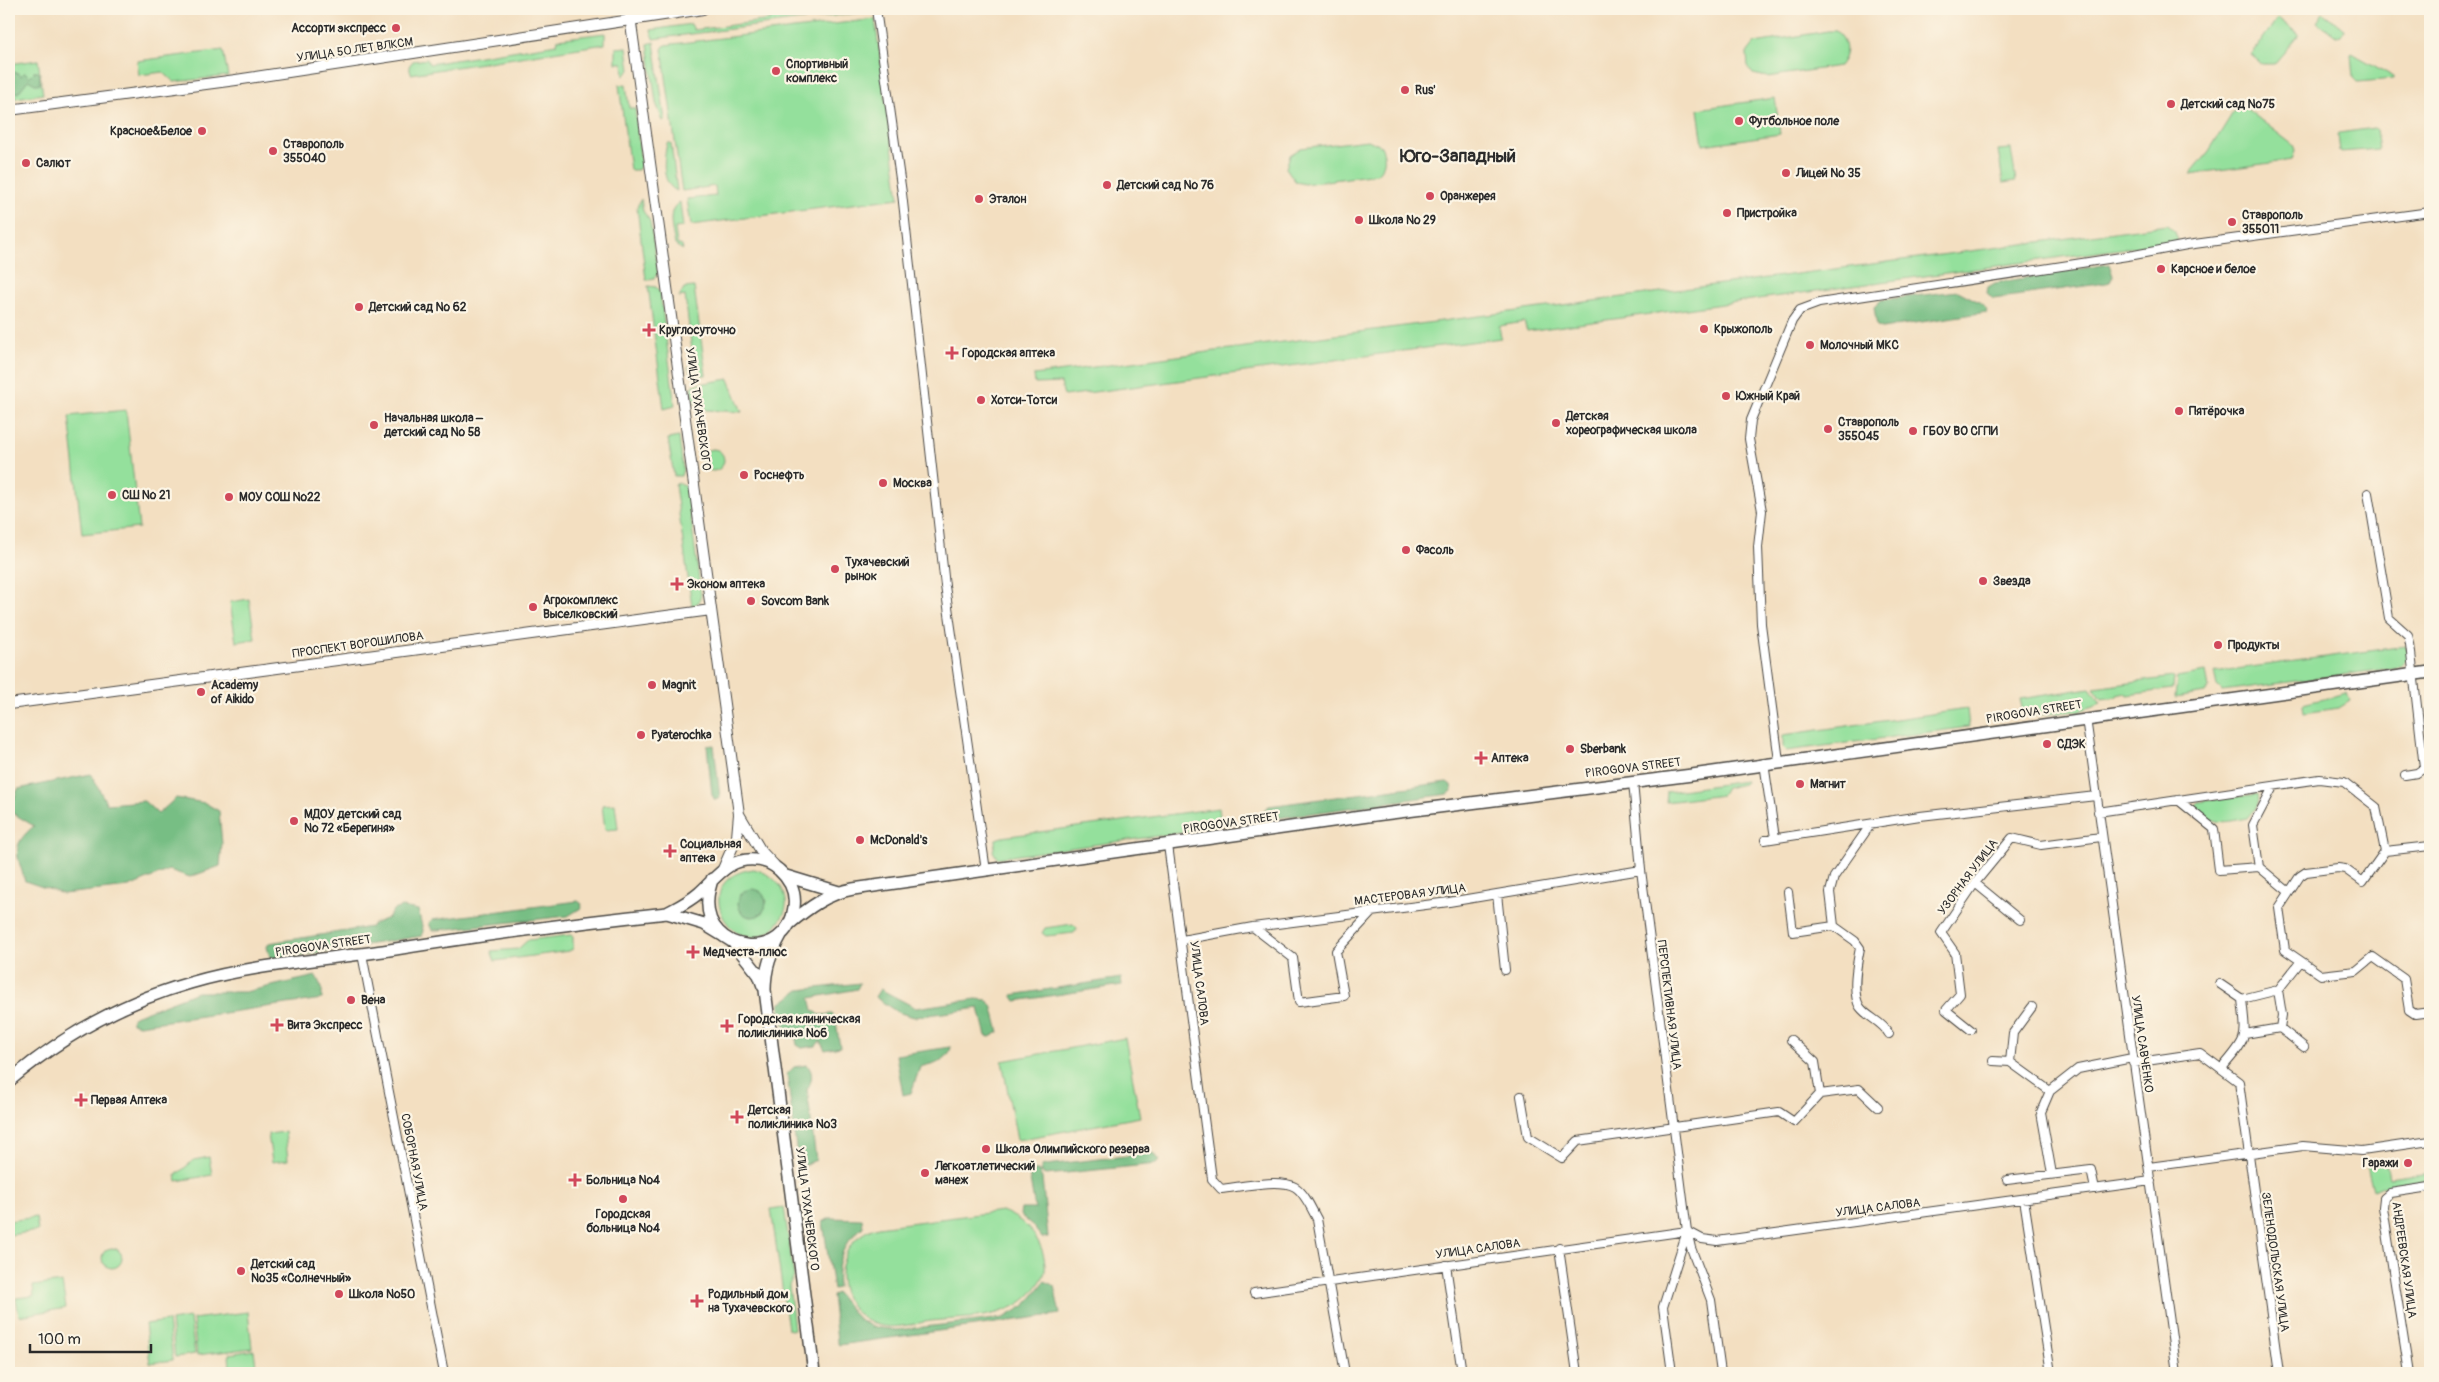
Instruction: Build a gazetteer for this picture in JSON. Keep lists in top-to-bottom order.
{
  "streets": {
    "main road": ["УЛИЦА ТУХАЧЕВСКОГО", "PIROGOVA STREET"],
    "street": [
      "УЛИЦА 50 ЛЕТ ВЛКСМ",
      "ПРОСПЕКТ ВОРОШИЛОВА",
      "УЗОРНАЯ УЛИЦА",
      "МАСТЕРОВАЯ УЛИЦА",
      "УЛИЦА САЛОВА",
      "ПЕРСПЕКТИВНАЯ УЛИЦА",
      "УЛИЦА САВЧЕНКО",
      "СОБОРНАЯ УЛИЦА",
      "АНДРЕЕВСКАЯ УЛИЦА",
      "ЗЕЛЕНОДОЛЬСКАЯ УЛИЦА"
    ]
  },
  "crossings": [
    ["УЛИЦА 50 ЛЕТ ВЛКСМ", "УЛИЦА ТУХАЧЕВСКОГО"],
    ["УЛИЦА ТУХАЧЕВСКОГО", "ПРОСПЕКТ ВОРОШИЛОВА"],
    ["УЛИЦА ТУХАЧЕВСКОГО", "PIROGOVA STREET"],
    ["PIROGOVA STREET", "УЛИЦА САЛОВА"],
    ["PIROGOVA STREET", "ПЕРСПЕКТИВНАЯ УЛИЦА"],
    ["PIROGOVA STREET", "УЛИЦА САВЧЕНКО"],
    ["PIROGOVA STREET", "СОБОРНАЯ УЛИЦА"],
    ["УЗОРНАЯ УЛИЦА", "УЛИЦА САВЧЕНКО"],
    ["МАСТЕРОВАЯ УЛИЦА", "УЛИЦА САЛОВА"],
    ["МАСТЕРОВАЯ УЛИЦА", "ПЕРСПЕКТИВНАЯ УЛИЦА"],
    ["УЛИЦА САЛОВА", "ПЕРСПЕКТИВНАЯ УЛИЦА"],
    ["УЛИЦА САЛОВА", "УЛИЦА САВЧЕНКО"],
    ["УЛИЦА САВЧЕНКО", "ЗЕЛЕНОДОЛЬСКАЯ УЛИЦА"]
  ],
  "districts": ["Юго-Западный"],
  "places": {
    "other": [
      "Ассорти экспресс",
      "Спортивный комплекс",
      "Rus'",
      "Детский сад №75",
      "Футбольное поле",
      "Красное&Белое",
      "Ставрополь 355040",
      "Салют",
      "Лицей № 35",
      "Детский сад № 76",
      "Оранжерея",
      "Эталон",
      "Пристройка",
      "Школа № 29",
      "Ставрополь 355011",
      "Карсное и белое",
      "Детский сад № 62",
      "Крыжополь",
      "Молочный МКС",
      "Южный Край",
      "Хотси-Тотси",
      "Пятёрочка",
      "Детская хореографическая школа",
      "Начальная школа – детский сад № 58",
      "Ставрополь 355045",
      "ГБОУ ВО СГПИ",
      "Роснефть",
      "Москва",
      "СШ № 21",
      "МОУ СОШ №22",
      "Фасоль",
      "Тухачевский рынок",
      "Звезда",
      "Sovcom Bank",
      "Агрокомплекс Выселковский",
      "Продукты",
      "Magnit",
      "Academy of Aikido",
      "Pyaterochka",
      "СДЭК",
      "Sberbank",
      "Магнит",
      "МДОУ детский сад № 72 «Берегиня»",
      "McDonald's",
      "Вена",
      "Школа Олимпийского резерва",
      "Гаражи",
      "Легкоатлетический манеж",
      "Городская больница №4",
      "Детский сад №35 «Солнечный»",
      "Школа №50"
    ],
    "health": [
      "Круглосуточно",
      "Городская аптека",
      "Эконом аптека",
      "Аптека",
      "Социальная аптека",
      "Медчеста-плюс",
      "Вита Экспресс",
      "Городская клиническая поликлиника №6",
      "Первая Аптека",
      "Детская поликлиника №3",
      "Больница №4",
      "Родильный дом на Тухачевского"
    ]
  },
  "scale_bar": "100 m"
}
